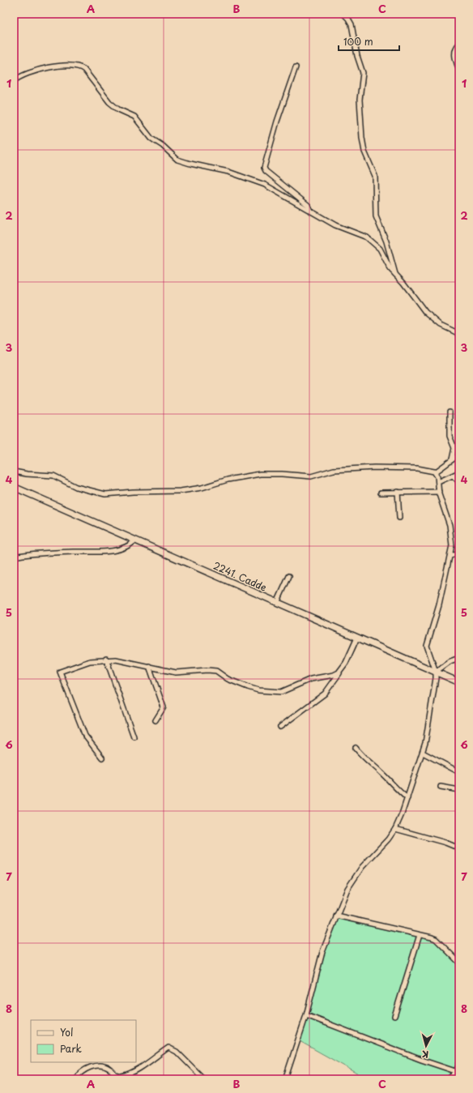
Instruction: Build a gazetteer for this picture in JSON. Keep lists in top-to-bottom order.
{
  "streets": {
    "street": ["2241. Cadde"]
  },
  "legend": ["Yol", "Park"],
  "scale_bar": "100 m",
  "north": "bottom",
  "grid": {
    "columns": ["A", "B", "C"],
    "rows": [
      "1",
      "2",
      "3",
      "4",
      "5",
      "6",
      "7",
      "8"
    ]
  }
}
